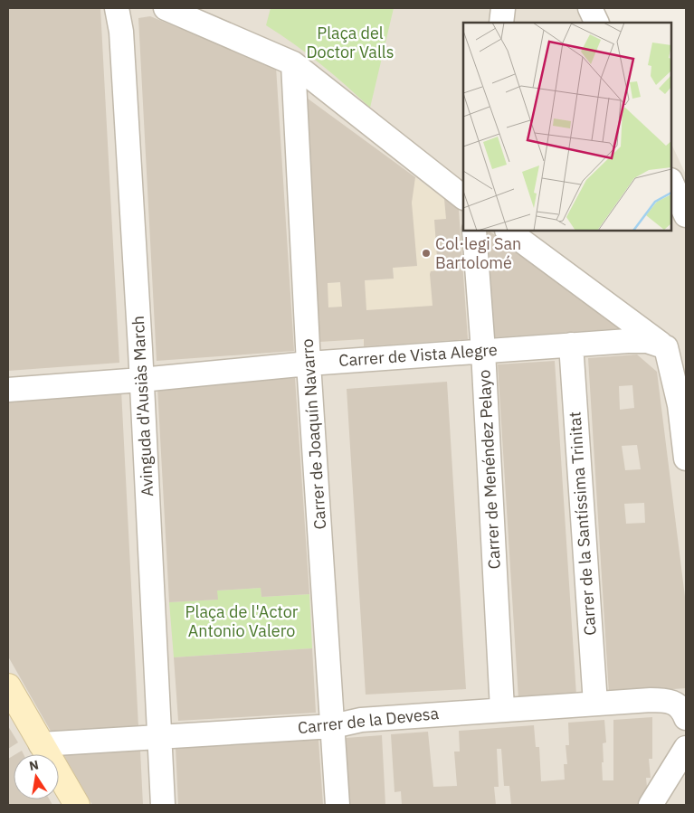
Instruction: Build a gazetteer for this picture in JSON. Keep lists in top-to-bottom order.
{
  "streets": {
    "street": [
      "Carrer de Vista Alegre",
      "Avinguda d'Ausiàs March",
      "Carrer de Joaquín Navarro",
      "Carrer de Menéndez Pelayo",
      "Carrer de la Santíssima Trinitat",
      "Carrer de la Devesa"
    ]
  },
  "crossings": [
    ["Carrer de Vista Alegre", "Avinguda d'Ausiàs March"],
    ["Carrer de Vista Alegre", "Carrer de Joaquín Navarro"],
    ["Carrer de Vista Alegre", "Carrer de Menéndez Pelayo"],
    ["Carrer de Vista Alegre", "Carrer de la Santíssima Trinitat"],
    ["Avinguda d'Ausiàs March", "Carrer de la Devesa"],
    ["Carrer de Joaquín Navarro", "Carrer de la Devesa"],
    ["Carrer de Menéndez Pelayo", "Carrer de la Devesa"],
    ["Carrer de la Santíssima Trinitat", "Carrer de la Devesa"]
  ],
  "parks": ["Plaça del Doctor Valls", "Plaça de l'Actor Antonio Valero"],
  "places": ["Col·legi San Bartolomé"],
  "north": "top"
}
